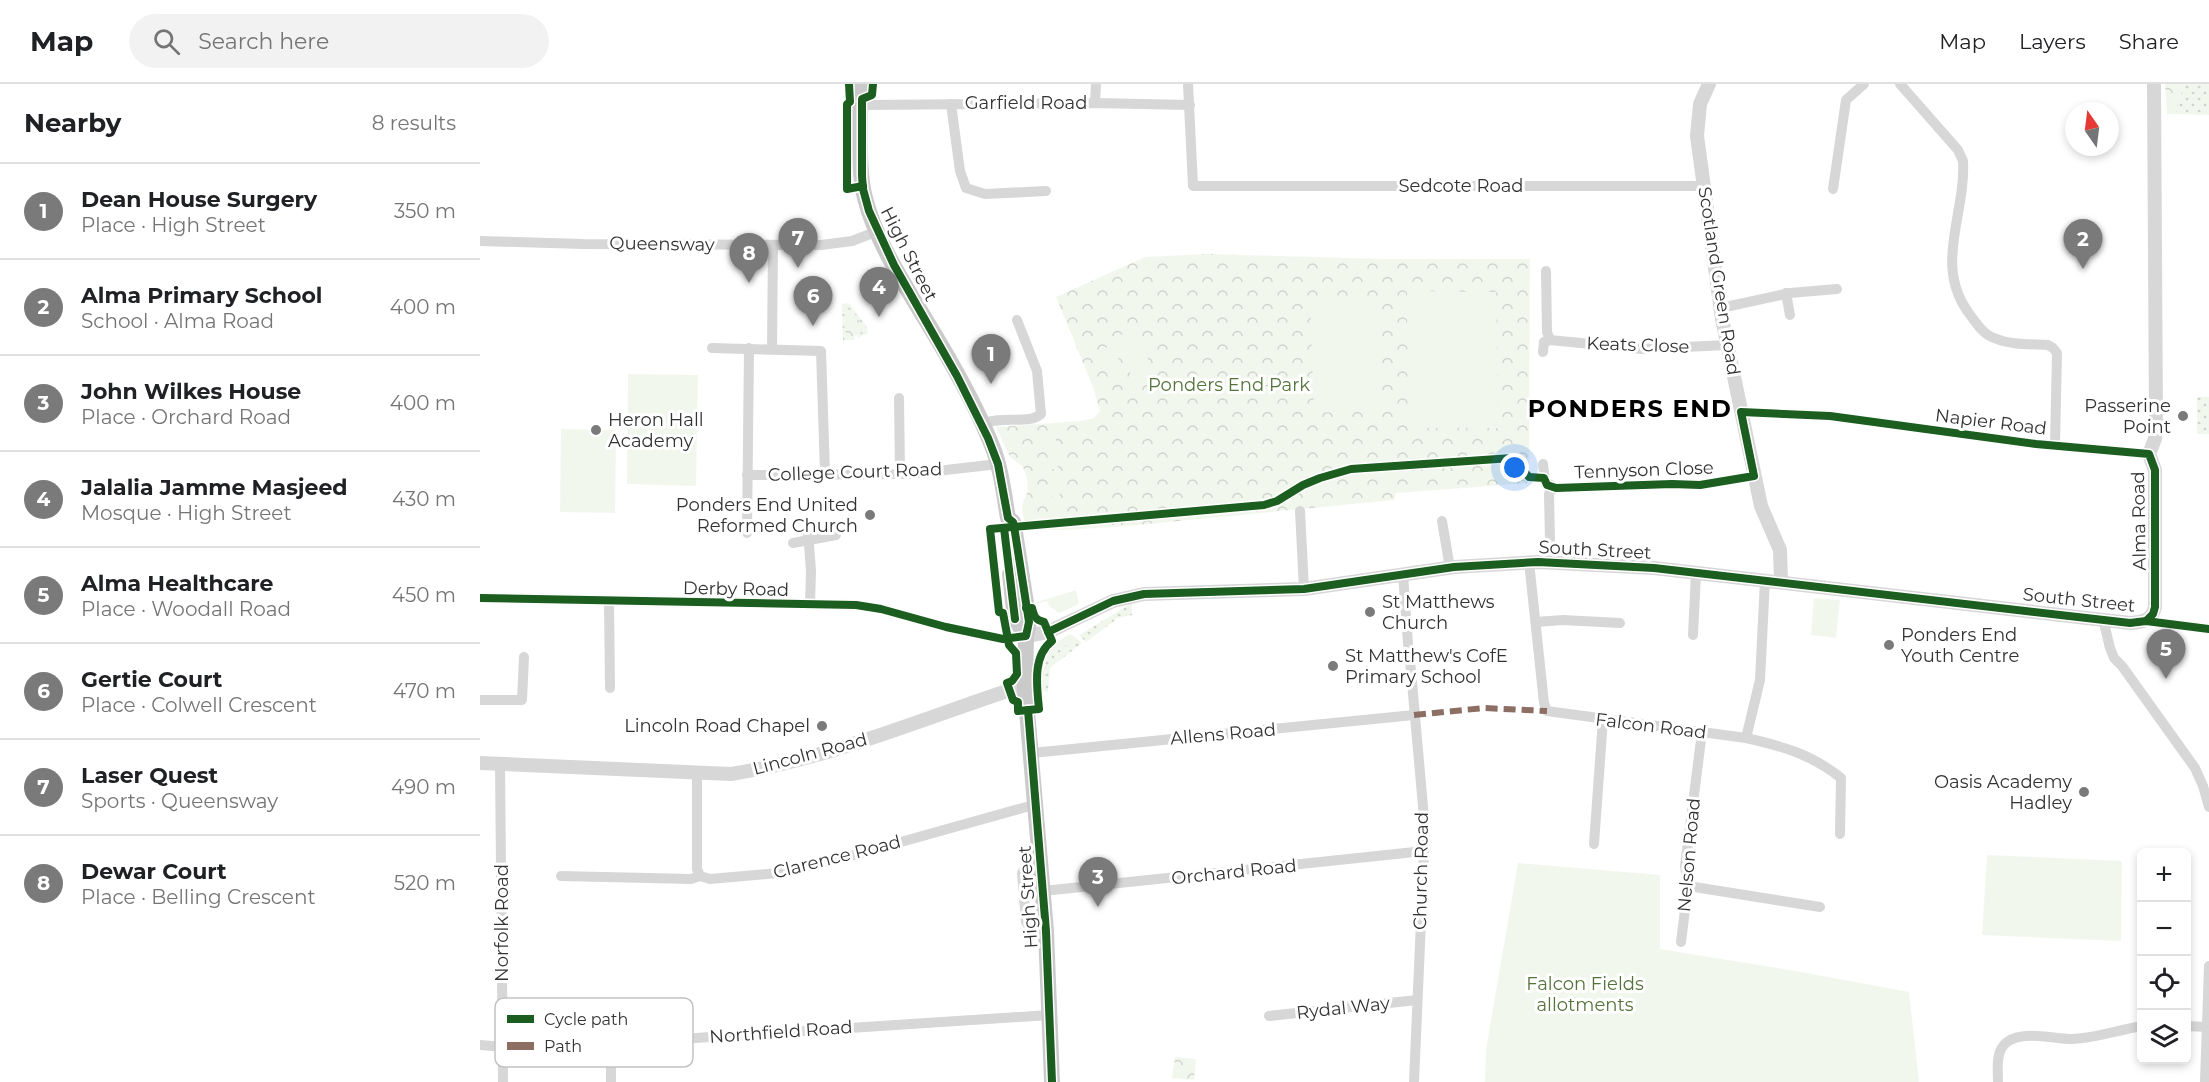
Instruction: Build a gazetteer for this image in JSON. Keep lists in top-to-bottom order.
{
  "streets": {
    "main road": ["High Street"],
    "street": [
      "Garfield Road",
      "Sedcote Road",
      "Queensway",
      "Scotland Green Road",
      "Keats Close",
      "Napier Road",
      "Tennyson Close",
      "College Court Road",
      "Alma Road",
      "South Street",
      "Derby Road",
      "Falcon Road",
      "Allens Road",
      "Lincoln Road",
      "Nelson Road",
      "Clarence Road",
      "Church Road",
      "Orchard Road",
      "Norfolk Road",
      "Rydal Way",
      "Northfield Road"
    ]
  },
  "crossings": [
    ["Garfield Road", "Sedcote Road"],
    ["Garfield Road", "High Street"],
    ["Sedcote Road", "Scotland Green Road"],
    ["Queensway", "High Street"],
    ["High Street", "College Court Road"],
    ["High Street", "South Street"],
    ["High Street", "Derby Road"],
    ["High Street", "Allens Road"],
    ["High Street", "Lincoln Road"],
    ["High Street", "Clarence Road"],
    ["High Street", "Orchard Road"],
    ["High Street", "Northfield Road"],
    ["Scotland Green Road", "Keats Close"],
    ["Scotland Green Road", "Tennyson Close"],
    ["Scotland Green Road", "South Street"],
    ["Napier Road", "Alma Road"],
    ["Alma Road", "South Street"],
    ["South Street", "Derby Road"],
    ["South Street", "Falcon Road"],
    ["Falcon Road", "Nelson Road"],
    ["Allens Road", "Church Road"],
    ["Lincoln Road", "Norfolk Road"],
    ["Church Road", "Orchard Road"],
    ["Church Road", "Rydal Way"]
  ],
  "districts": ["PONDERS END"],
  "parks": ["Ponders End Park", "Falcon Fields allotments"],
  "places": [
    "Passerine Point",
    "Heron Hall Academy",
    "Ponders End United Reformed Church",
    "St Matthews Church",
    "Ponders End Youth Centre",
    "St Matthew's CofE Primary School",
    "Lincoln Road Chapel",
    "Oasis Academy Hadley"
  ],
  "legend": ["Cycle path", "Path"],
  "north": "top",
  "page": {
    "header": "Map",
    "search": "Search here",
    "nav": ["Map", "Layers", "Share"],
    "heading": ["Nearby", "8 results"],
    "list": [
      {
        "mark": "1",
        "name": "Dean House Surgery",
        "note": "Place · High Street",
        "value": "350 m"
      },
      {
        "mark": "2",
        "name": "Alma Primary School",
        "note": "School · Alma Road",
        "value": "400 m"
      },
      {
        "mark": "3",
        "name": "John Wilkes House",
        "note": "Place · Orchard Road",
        "value": "400 m"
      },
      {
        "mark": "4",
        "name": "Jalalia Jamme Masjeed",
        "note": "Mosque · High Street",
        "value": "430 m"
      },
      {
        "mark": "5",
        "name": "Alma Healthcare",
        "note": "Place · Woodall Road",
        "value": "450 m"
      },
      {
        "mark": "6",
        "name": "Gertie Court",
        "note": "Place · Colwell Crescent",
        "value": "470 m"
      },
      {
        "mark": "7",
        "name": "Laser Quest",
        "note": "Sports · Queensway",
        "value": "490 m"
      },
      {
        "mark": "8",
        "name": "Dewar Court",
        "note": "Place · Belling Crescent",
        "value": "520 m"
      }
    ],
    "pins": [
      "7",
      "2",
      "8",
      "4",
      "6",
      "1",
      "5",
      "3"
    ],
    "map_buttons": ["+", "−"]
  }
}
